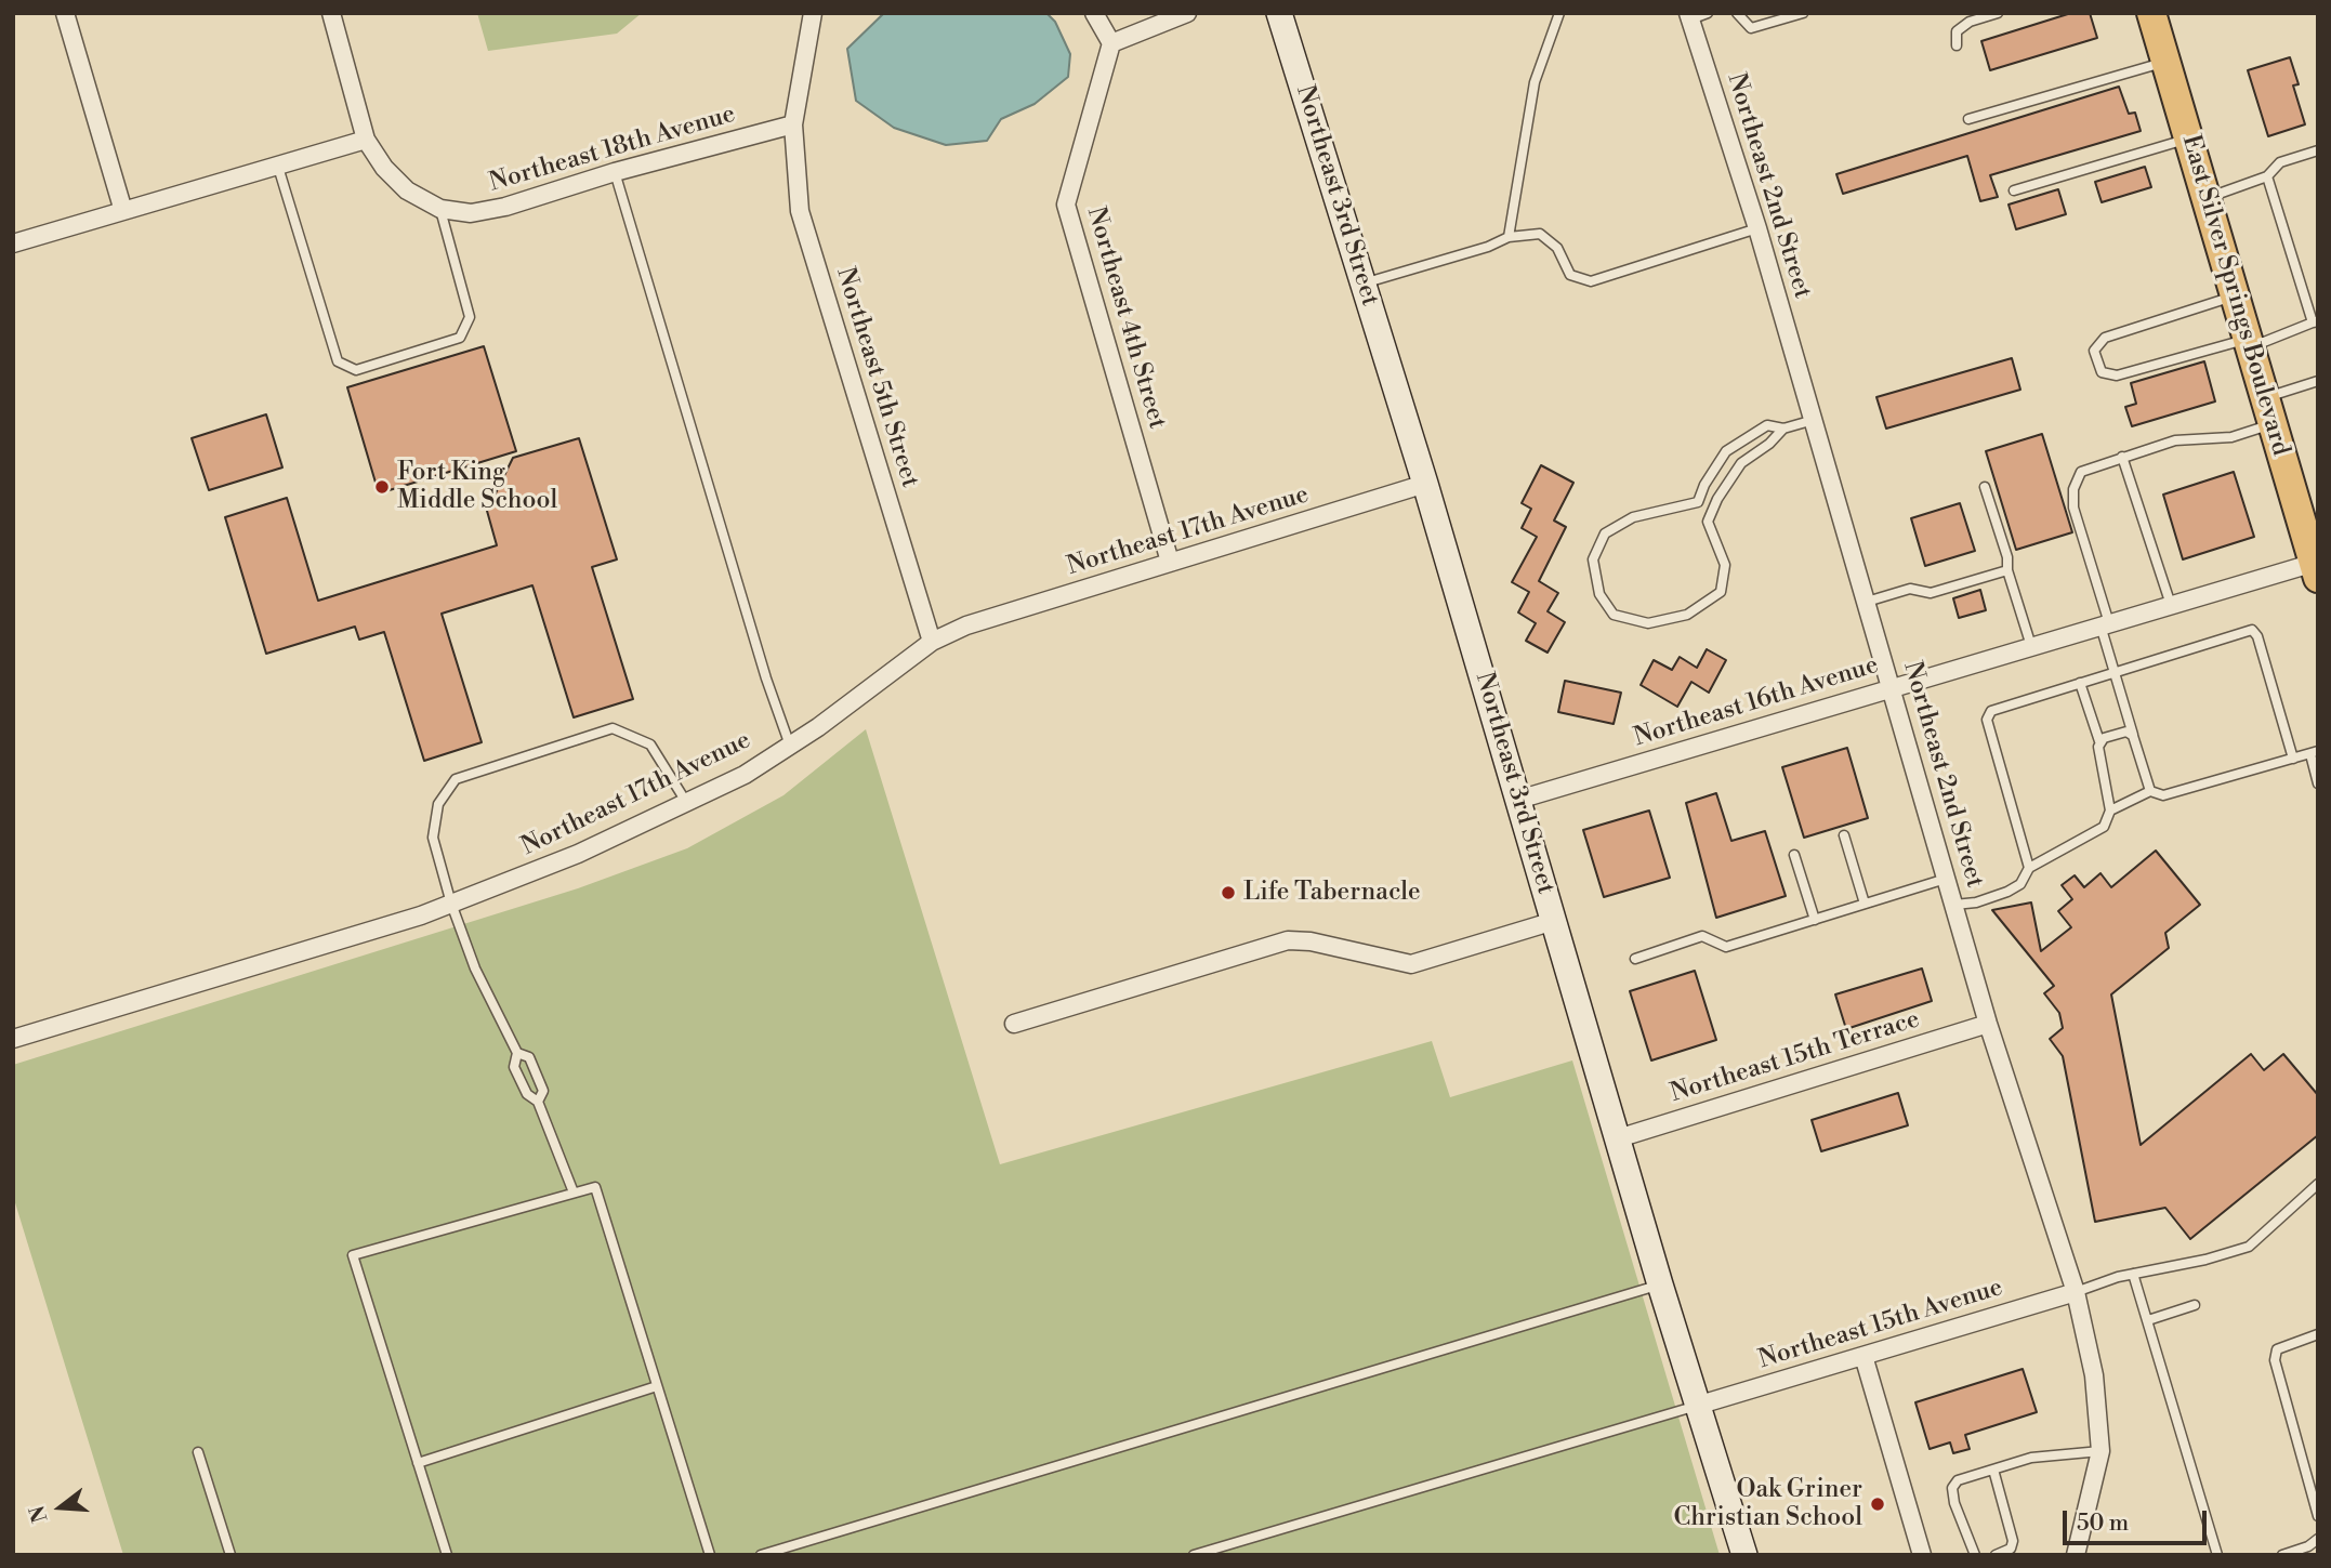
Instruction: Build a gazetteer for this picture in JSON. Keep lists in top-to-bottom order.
{
  "streets": {
    "main road": ["East Silver Springs Boulevard"],
    "street": [
      "Northeast 18th Avenue",
      "Northeast 2nd Street",
      "Northeast 3rd Street",
      "Northeast 4th Street",
      "Northeast 5th Street",
      "Northeast 17th Avenue",
      "Northeast 16th Avenue",
      "Northeast 15th Terrace",
      "Northeast 15th Avenue"
    ]
  },
  "crossings": [
    ["Northeast 18th Avenue", "Northeast 5th Street"],
    ["Northeast 2nd Street", "Northeast 16th Avenue"],
    ["Northeast 2nd Street", "Northeast 15th Terrace"],
    ["Northeast 2nd Street", "Northeast 15th Avenue"],
    ["Northeast 3rd Street", "Northeast 17th Avenue"],
    ["Northeast 3rd Street", "Northeast 16th Avenue"],
    ["Northeast 3rd Street", "Northeast 15th Terrace"],
    ["Northeast 3rd Street", "Northeast 15th Avenue"],
    ["East Silver Springs Boulevard", "Northeast 16th Avenue"],
    ["Northeast 4th Street", "Northeast 17th Avenue"],
    ["Northeast 5th Street", "Northeast 17th Avenue"]
  ],
  "places": ["Fort King Middle School", "Life Tabernacle", "Oak Griner Christian School"],
  "scale_bar": "50 m",
  "north": "left"
}
